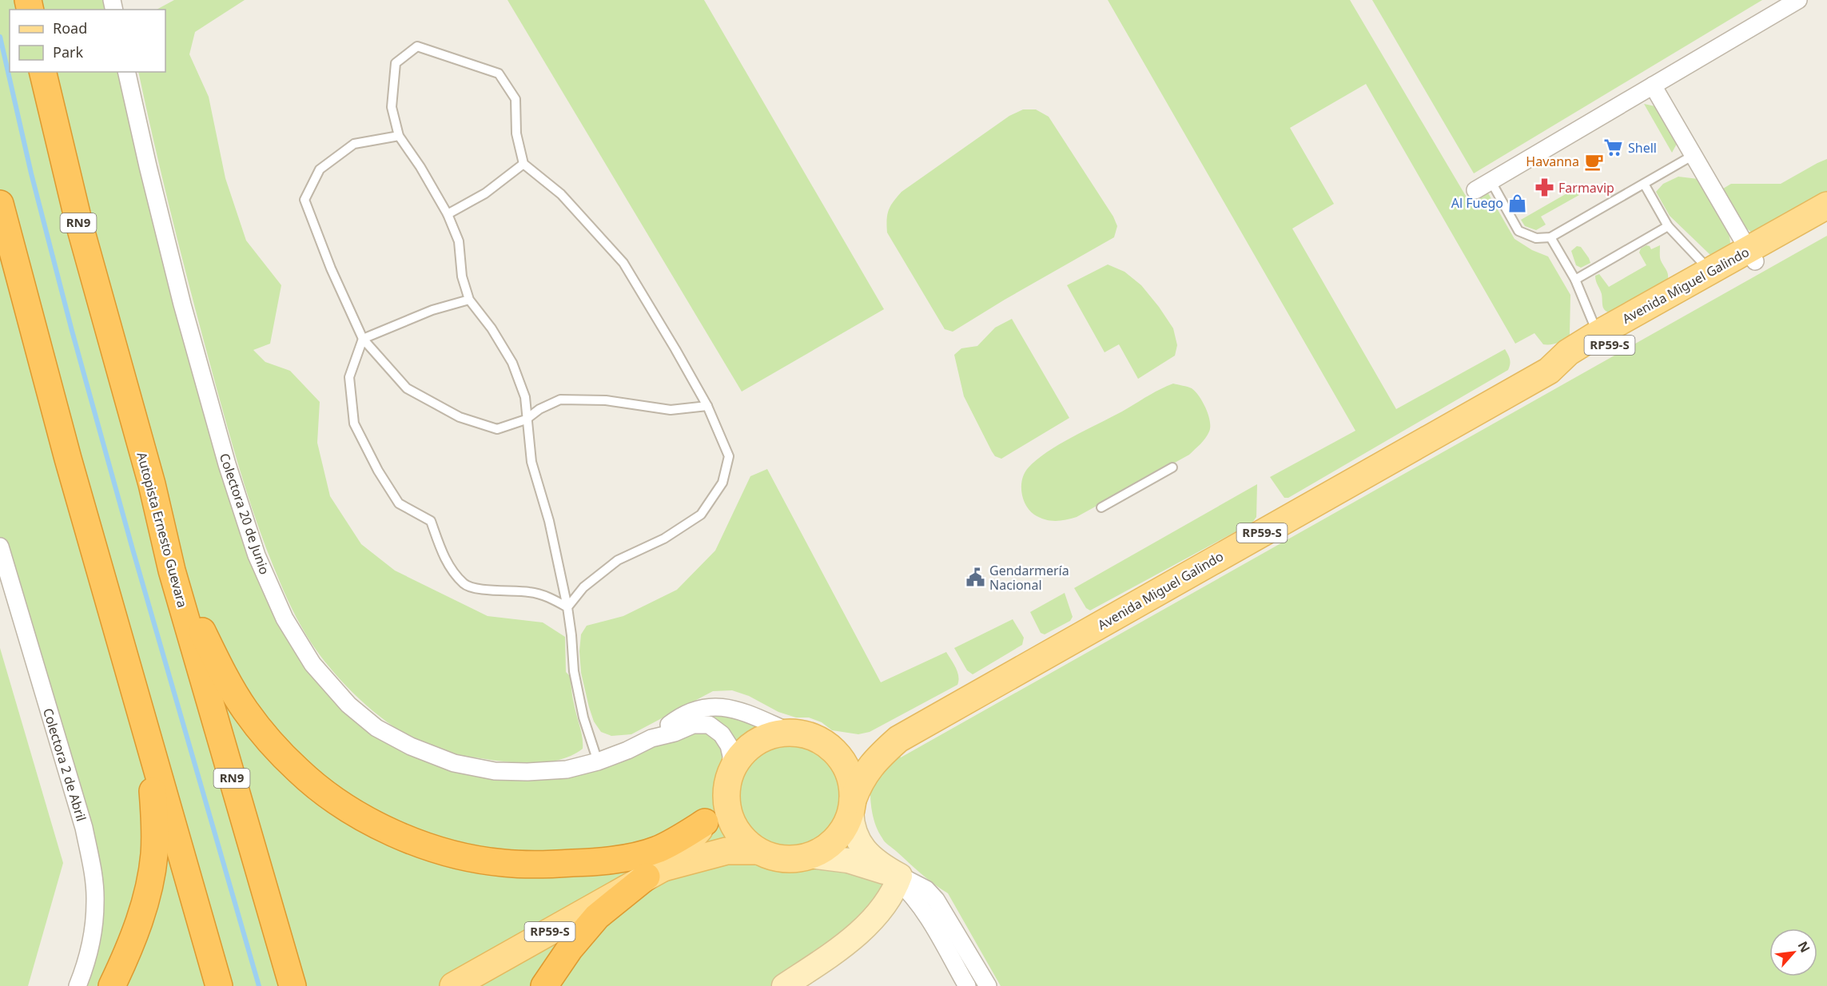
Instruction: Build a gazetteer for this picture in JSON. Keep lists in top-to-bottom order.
{
  "streets": {
    "highway": ["RN9", "Autopista Ernesto Guevara"],
    "main road": ["Avenida Miguel Galindo", "RP59-S"],
    "street": ["Colectora 20 de Junio", "Colectora 2 de Abril"]
  },
  "crossings": [
    ["Avenida Miguel Galindo", "RP59-S"],
    ["Avenida Miguel Galindo", "Colectora 20 de Junio"],
    ["RP59-S", "Colectora 20 de Junio"]
  ],
  "places": {
    "supermarket": ["Shell"],
    "cafe": ["Havanna"],
    "pharmacy": ["Farmavip"],
    "shop": ["Al Fuego"],
    "public building": ["Gendarmería Nacional"]
  },
  "legend": ["Road", "Park"],
  "north": "top right"
}
